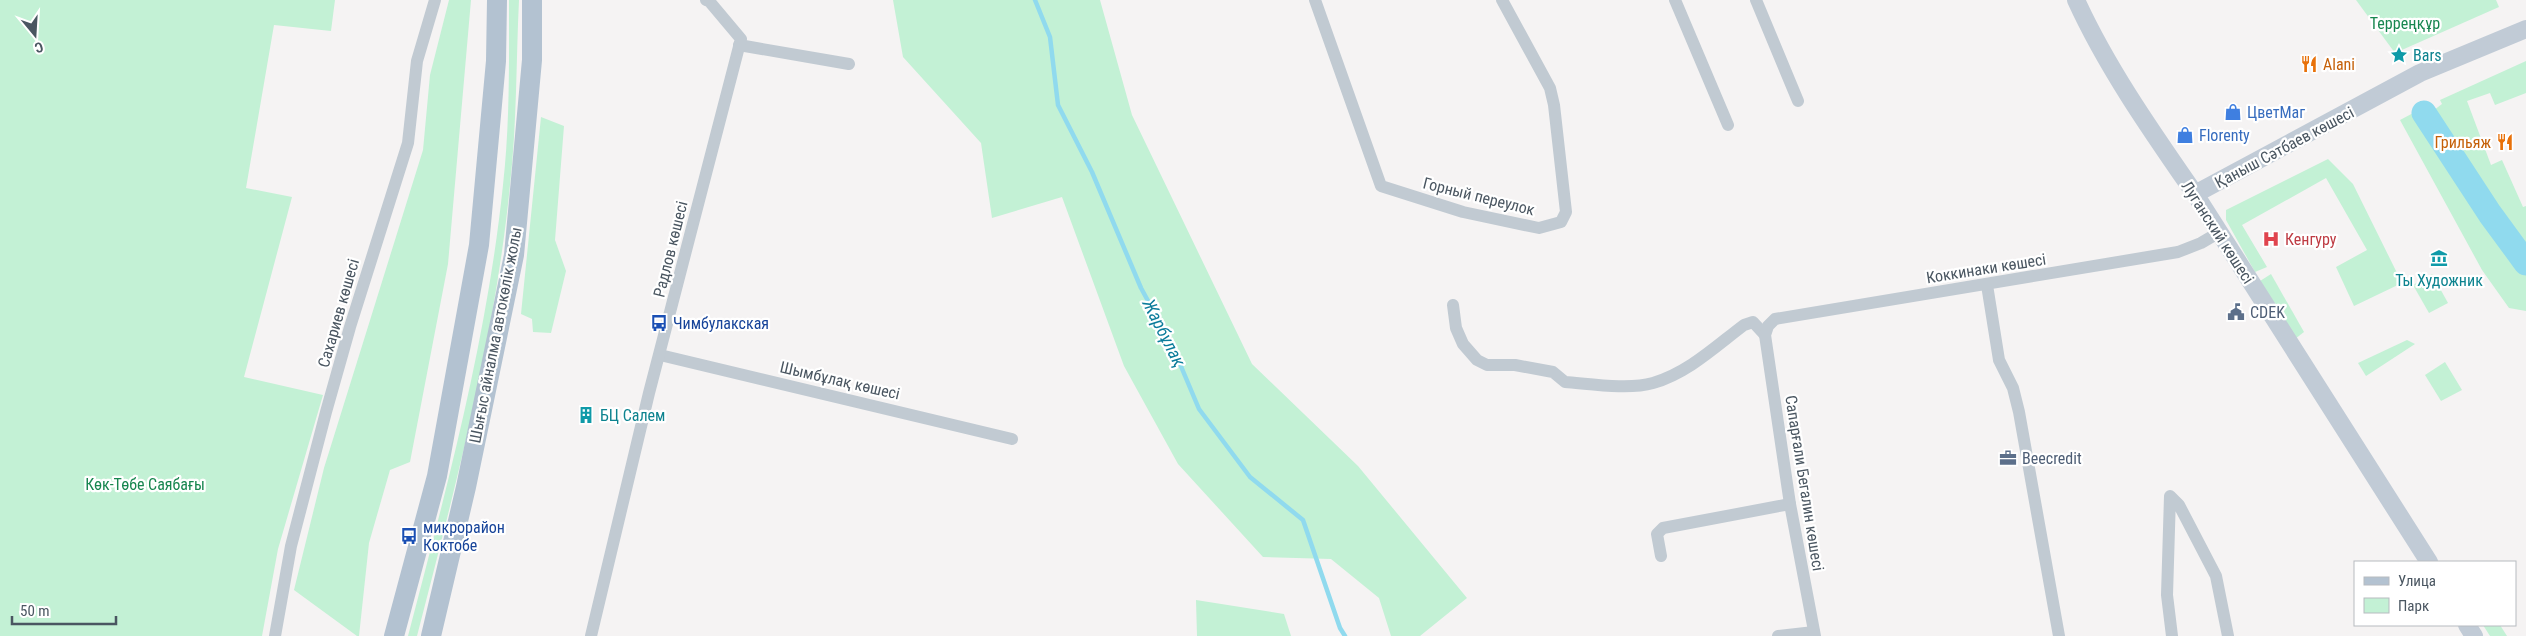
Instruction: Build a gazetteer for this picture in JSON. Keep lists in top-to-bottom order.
{
  "streets": {
    "main road": ["Шығыс айналма автокөлік жолы"],
    "street": [
      "Қаныш Сәтбаев көшесі",
      "Горный переулок",
      "Луганский көшесі",
      "Радлов көшесі",
      "Коккинаки көшесі",
      "Сахариев көшесі",
      "Шымбұлақ көшесі",
      "Сапарғали Бегалин көшесі"
    ]
  },
  "crossings": [
    ["Қаныш Сәтбаев көшесі", "Луганский көшесі"],
    ["Луганский көшесі", "Коккинаки көшесі"],
    ["Радлов көшесі", "Шымбұлақ көшесі"],
    ["Коккинаки көшесі", "Сапарғали Бегалин көшесі"]
  ],
  "water": ["Жарбұлақ"],
  "parks": ["Терреңқұр", "Көк-Төбе Саябағы"],
  "places": {
    "place": ["Bars"],
    "restaurant": ["Alani", "Грильяж"],
    "shop": ["ЦветМаг", "Florenty"],
    "hospital": ["Кенгуру"],
    "museum": ["Ты Художник"],
    "public building": ["CDEK"],
    "bus stop": ["Чимбулакская", "микрорайон Коктобе"],
    "building": ["БЦ Салем"],
    "office": ["Beecredit"]
  },
  "legend": ["Улица", "Парк"],
  "scale_bar": "50 m",
  "north": "bottom"
}
